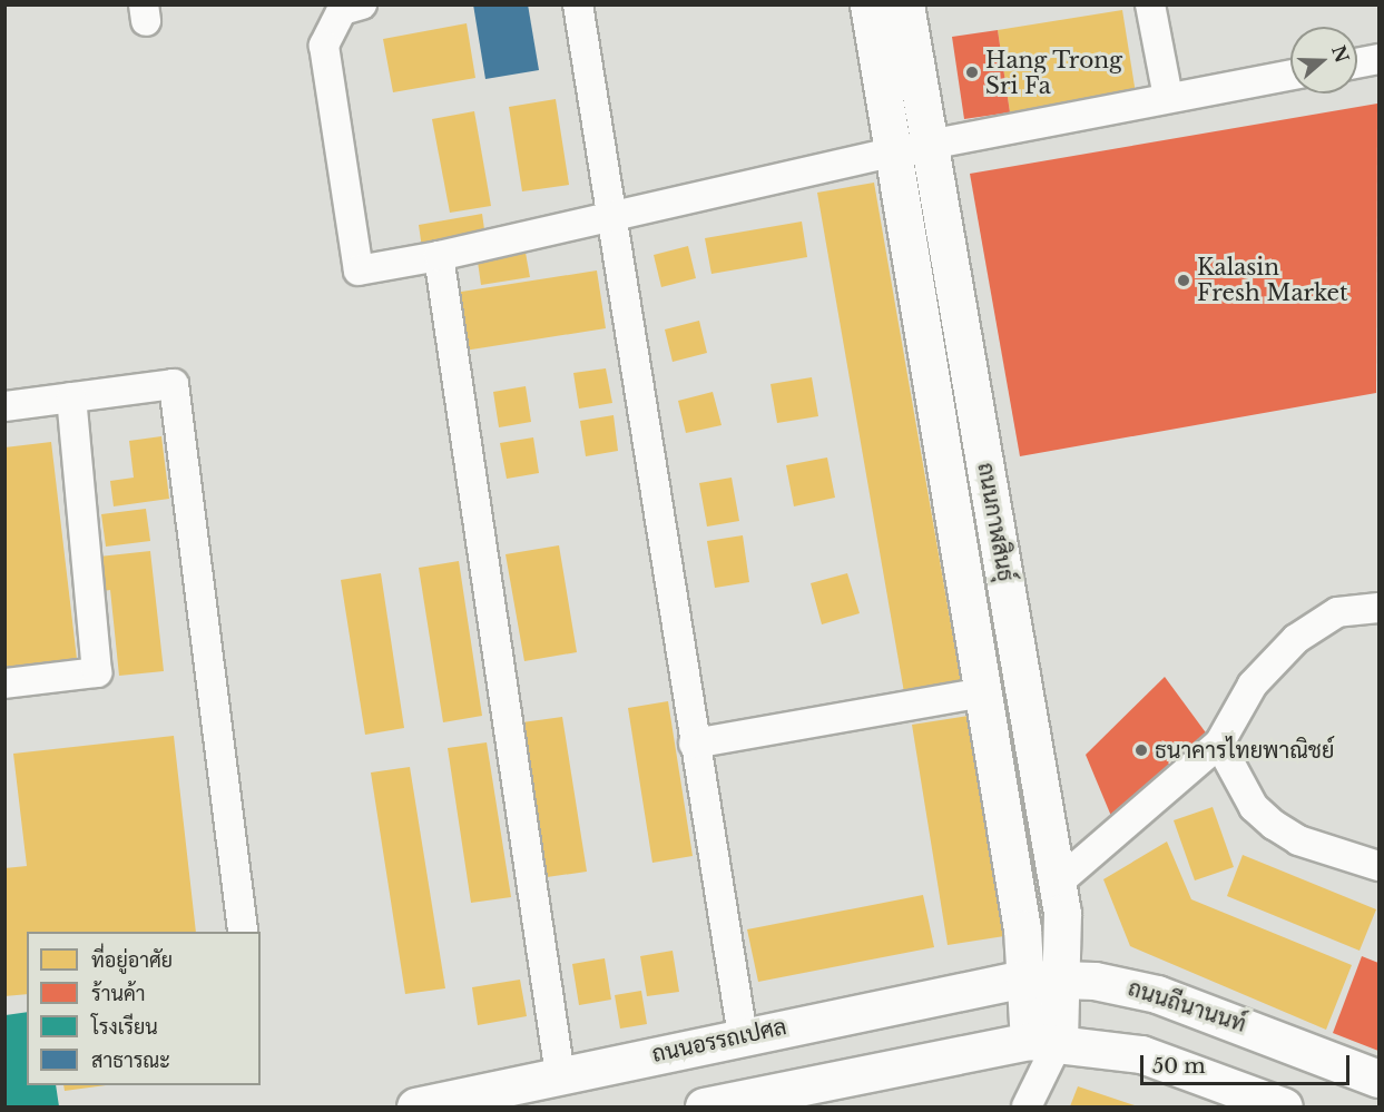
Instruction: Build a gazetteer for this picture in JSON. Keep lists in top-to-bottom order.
{
  "streets": {
    "main road": ["ถนนกาฬสินธุ์", "ถนนถีนานนท์", "ถนนอรรถเปศล"]
  },
  "crossings": [
    ["ถนนกาฬสินธุ์", "ถนนถีนานนท์"],
    ["ถนนกาฬสินธุ์", "ถนนอรรถเปศล"],
    ["ถนนถีนานนท์", "ถนนอรรถเปศล"]
  ],
  "places": ["Hang Trong Sri Fa", "Kalasin Fresh Market", "ธนาคารไทยพาณิชย์"],
  "legend": [
    "ที่อยู่อาศัย",
    "ร้านค้า",
    "โรงเรียน",
    "สาธารณะ"
  ],
  "scale_bar": "50 m",
  "north": "right"
}
